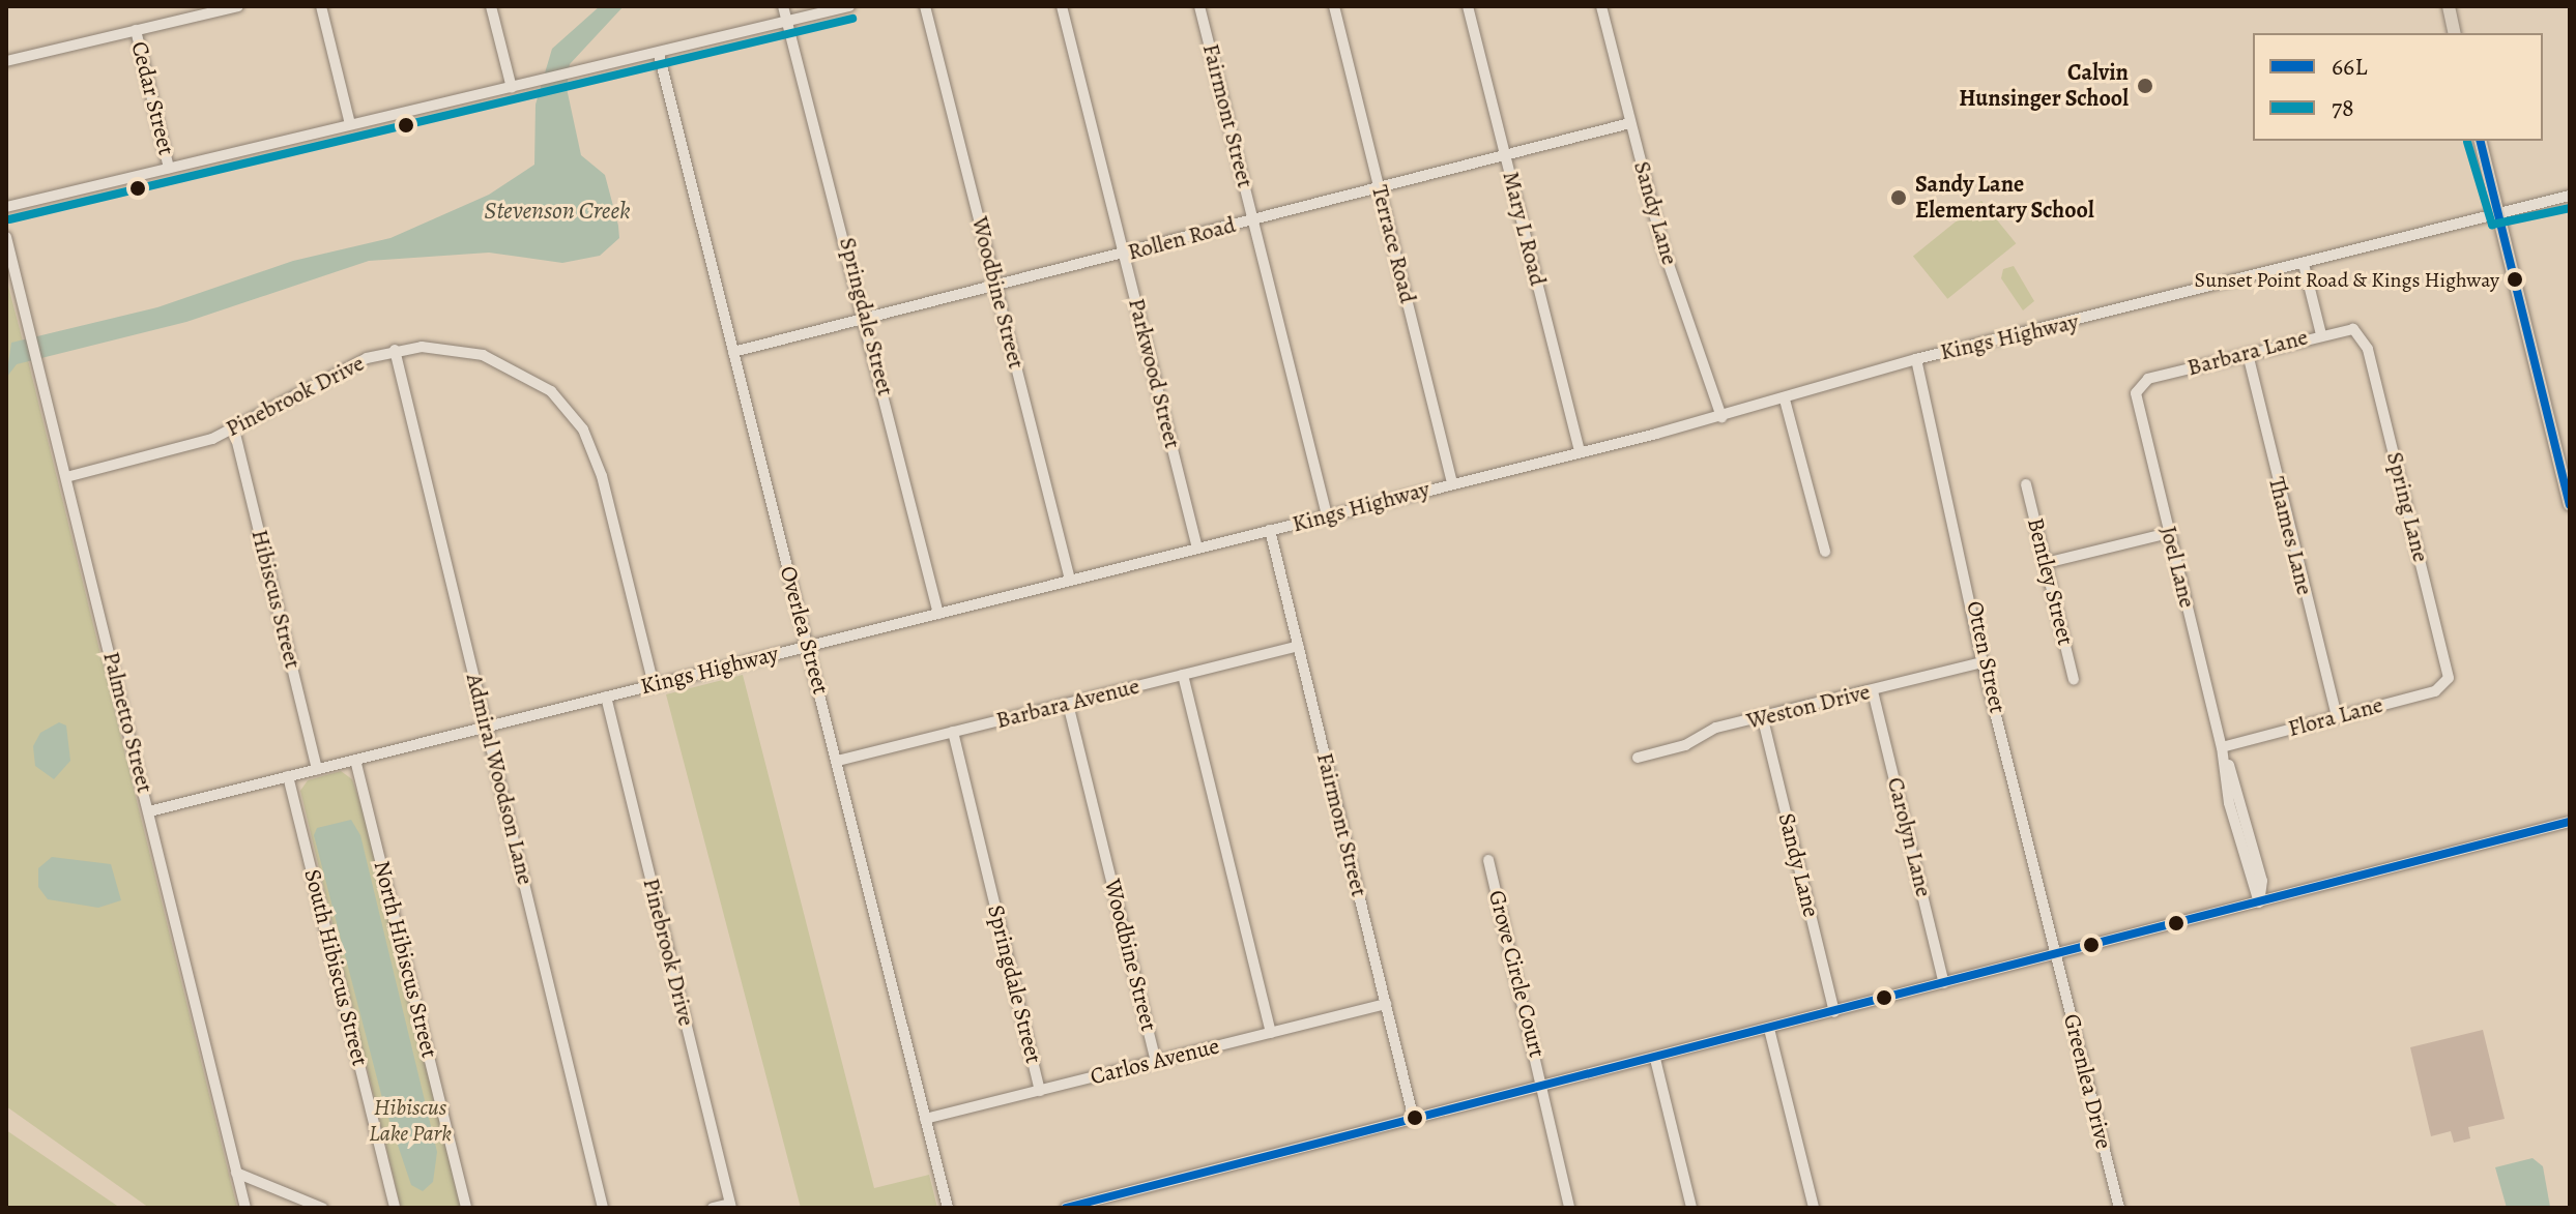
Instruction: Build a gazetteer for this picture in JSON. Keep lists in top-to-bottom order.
{
  "streets": {
    "street": [
      "Cedar Street",
      "Fairmont Street",
      "Sandy Lane",
      "Mary L Road",
      "Rollen Road",
      "Terrace Road",
      "Woodbine Street",
      "Springdale Street",
      "Kings Highway",
      "Barbara Lane",
      "Parkwood Street",
      "Pinebrook Drive",
      "Spring Lane",
      "Thames Lane",
      "Joel Lane",
      "Bentley Street",
      "Hibiscus Street",
      "Overlea Street",
      "Otten Street",
      "Barbara Avenue",
      "Weston Drive",
      "Flora Lane",
      "Palmetto Street",
      "Admiral Woodson Lane",
      "Carolyn Lane",
      "North Hibiscus Street",
      "South Hibiscus Street",
      "Grove Circle Court",
      "Carlos Avenue",
      "Greenlea Drive"
    ]
  },
  "crossings": [
    ["Fairmont Street", "Rollen Road"],
    ["Fairmont Street", "Kings Highway"],
    ["Fairmont Street", "Barbara Avenue"],
    ["Fairmont Street", "Carlos Avenue"],
    ["Sandy Lane", "Rollen Road"],
    ["Sandy Lane", "Kings Highway"],
    ["Sandy Lane", "Weston Drive"],
    ["Mary L Road", "Rollen Road"],
    ["Mary L Road", "Kings Highway"],
    ["Rollen Road", "Terrace Road"],
    ["Rollen Road", "Woodbine Street"],
    ["Rollen Road", "Springdale Street"],
    ["Rollen Road", "Parkwood Street"],
    ["Rollen Road", "Overlea Street"],
    ["Terrace Road", "Kings Highway"],
    ["Woodbine Street", "Kings Highway"],
    ["Woodbine Street", "Barbara Avenue"],
    ["Woodbine Street", "Carlos Avenue"],
    ["Springdale Street", "Kings Highway"],
    ["Springdale Street", "Barbara Avenue"],
    ["Springdale Street", "Carlos Avenue"],
    ["Kings Highway", "Parkwood Street"],
    ["Kings Highway", "Pinebrook Drive"],
    ["Kings Highway", "Hibiscus Street"],
    ["Kings Highway", "Overlea Street"],
    ["Kings Highway", "Otten Street"],
    ["Kings Highway", "Palmetto Street"],
    ["Kings Highway", "Admiral Woodson Lane"],
    ["Kings Highway", "North Hibiscus Street"],
    ["Kings Highway", "South Hibiscus Street"],
    ["Barbara Lane", "Spring Lane"],
    ["Barbara Lane", "Thames Lane"],
    ["Barbara Lane", "Joel Lane"],
    ["Pinebrook Drive", "Hibiscus Street"],
    ["Pinebrook Drive", "Palmetto Street"],
    ["Pinebrook Drive", "Admiral Woodson Lane"],
    ["Spring Lane", "Flora Lane"],
    ["Thames Lane", "Flora Lane"],
    ["Joel Lane", "Flora Lane"],
    ["Overlea Street", "Barbara Avenue"],
    ["Overlea Street", "Carlos Avenue"],
    ["Otten Street", "Weston Drive"],
    ["Otten Street", "Greenlea Drive"],
    ["Weston Drive", "Carolyn Lane"]
  ],
  "water": ["Stevenson Creek"],
  "parks": ["Hibiscus Lake Park"],
  "places": ["Calvin Hunsinger School", "Sandy Lane Elementary School", "Sunset Point Road & Kings Highway"],
  "lines": ["transit line 78", "transit line 66L"],
  "legend": ["66L", "78"]
}
